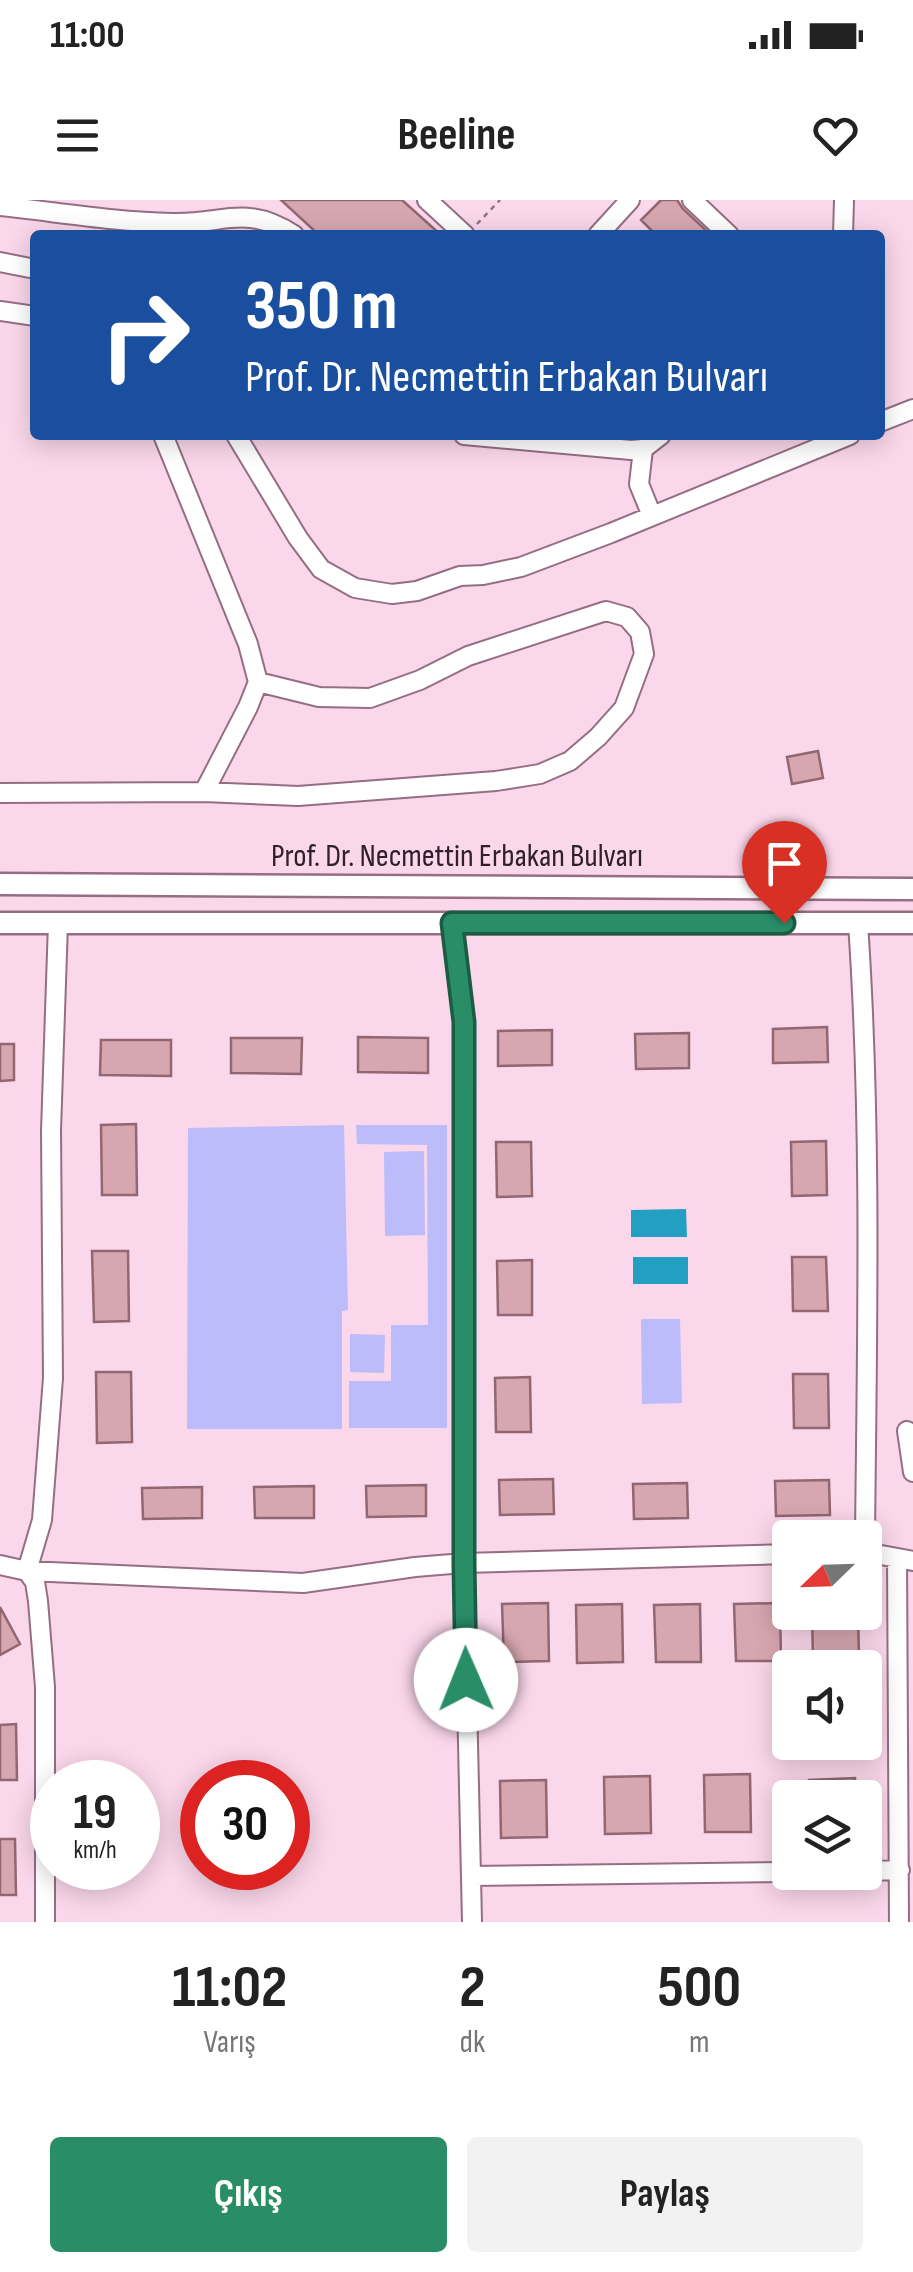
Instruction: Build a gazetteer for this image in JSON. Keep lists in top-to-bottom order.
{
  "streets": {
    "main road": ["Prof. Dr. Necmettin Erbakan Bulvarı"]
  },
  "north": "bottom left",
  "page": {
    "status": "11:00",
    "header": "Beeline",
    "turn": ["350 m", "Prof. Dr. Necmettin Erbakan Bulvarı"],
    "speed": "19 km/h",
    "limit": "30",
    "eta": [
      "11:02",
      "Varış",
      "2",
      "dk",
      "500",
      "m"
    ],
    "buttons": ["Çıkış", "Paylaş"]
  }
}
